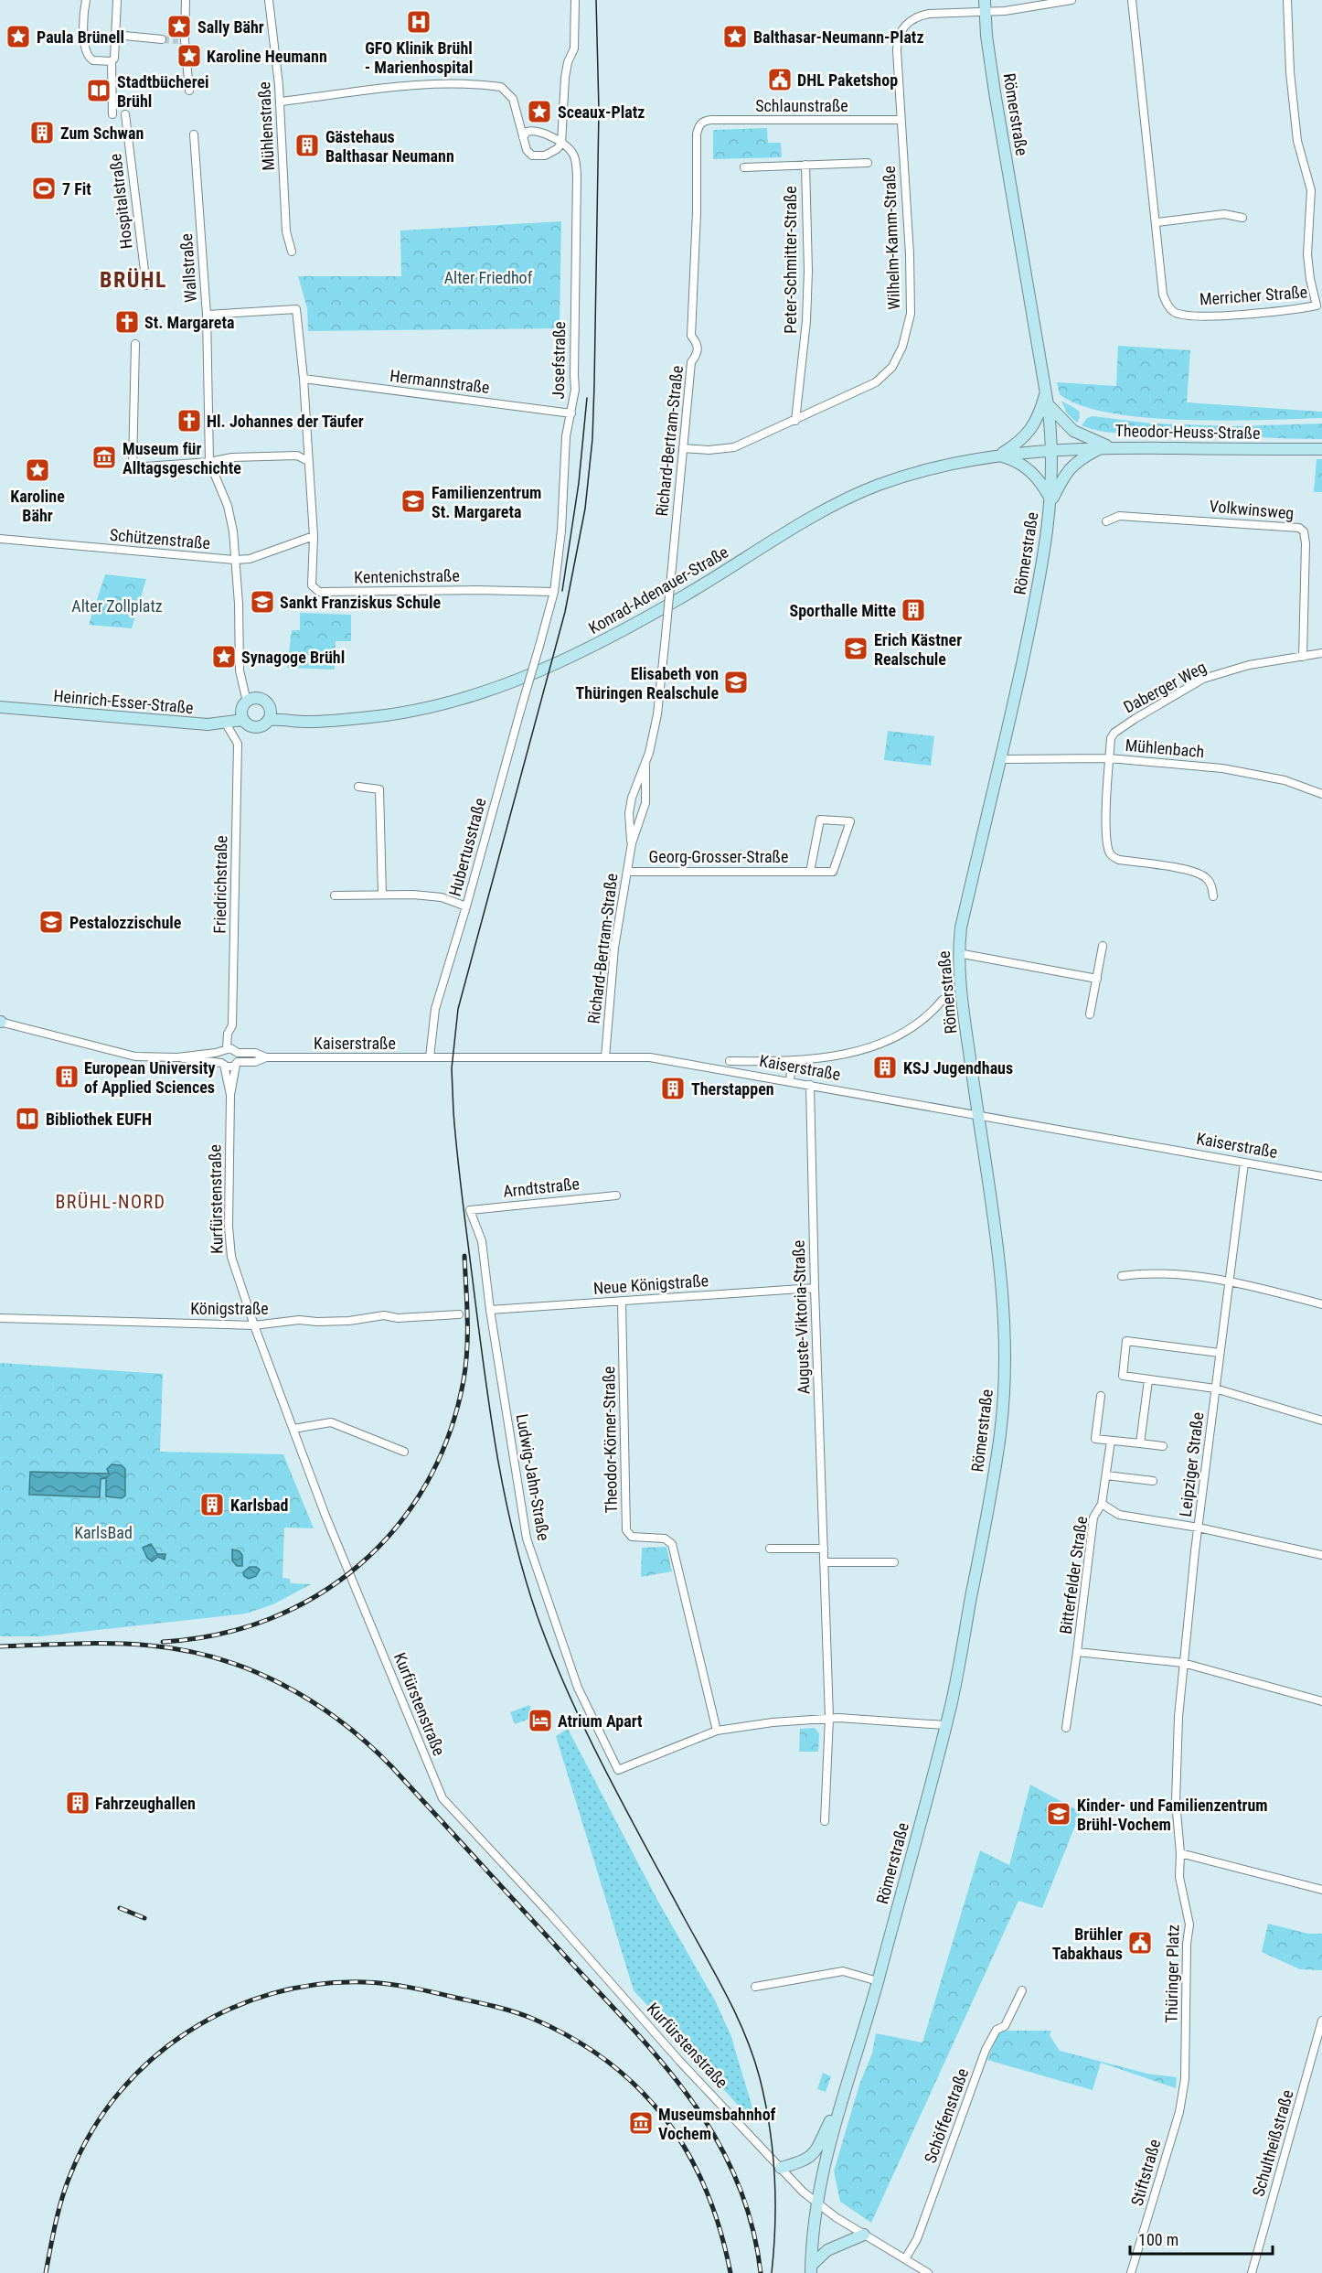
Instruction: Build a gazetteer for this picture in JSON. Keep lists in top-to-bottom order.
{
  "streets": {
    "main road": [
      "Römerstraße",
      "Theodor-Heuss-Straße",
      "Konrad-Adenauer-Straße",
      "Heinrich-Esser-Straße"
    ],
    "street": [
      "Schlaunstraße",
      "Mühlenstraße",
      "Hospitalstraße",
      "Wilhelm-Kamm-Straße",
      "Peter-Schmitter-Straße",
      "Wallstraße",
      "Merricher Straße",
      "Josefstraße",
      "Hermannstraße",
      "Richard-Bertram-Straße",
      "Volkwinsweg",
      "Schützenstraße",
      "Kentenichstraße",
      "Daberger Weg",
      "Mühlenbach",
      "Hubertusstraße",
      "Georg-Grosser-Straße",
      "Friedrichstraße",
      "Kaiserstraße",
      "Arndtstraße",
      "Kurfürstenstraße",
      "Neue Königstraße",
      "Königstraße",
      "Auguste-Viktoria-Straße",
      "Theodor-Körner-Straße",
      "Leipziger Straße",
      "Ludwig-Jahn-Straße",
      "Bitterfelder Straße",
      "Thüringer Platz",
      "Schöffenstraße",
      "Schultheißstraße",
      "Stiftstraße"
    ]
  },
  "crossings": [
    ["Schlaunstraße", "Wilhelm-Kamm-Straße"],
    ["Schlaunstraße", "Richard-Bertram-Straße"],
    ["Römerstraße", "Wilhelm-Kamm-Straße"],
    ["Römerstraße", "Theodor-Heuss-Straße"],
    ["Römerstraße", "Konrad-Adenauer-Straße"],
    ["Römerstraße", "Mühlenbach"],
    ["Römerstraße", "Kaiserstraße"],
    ["Römerstraße", "Kurfürstenstraße"],
    ["Wilhelm-Kamm-Straße", "Peter-Schmitter-Straße"],
    ["Wilhelm-Kamm-Straße", "Richard-Bertram-Straße"],
    ["Wallstraße", "Schützenstraße"],
    ["Wallstraße", "Konrad-Adenauer-Straße"],
    ["Wallstraße", "Heinrich-Esser-Straße"],
    ["Josefstraße", "Hermannstraße"],
    ["Josefstraße", "Kentenichstraße"],
    ["Josefstraße", "Hubertusstraße"],
    ["Theodor-Heuss-Straße", "Konrad-Adenauer-Straße"],
    ["Richard-Bertram-Straße", "Georg-Grosser-Straße"],
    ["Richard-Bertram-Straße", "Kaiserstraße"],
    ["Volkwinsweg", "Daberger Weg"],
    ["Schützenstraße", "Kentenichstraße"],
    ["Konrad-Adenauer-Straße", "Heinrich-Esser-Straße"],
    ["Daberger Weg", "Mühlenbach"],
    ["Heinrich-Esser-Straße", "Friedrichstraße"],
    ["Hubertusstraße", "Kaiserstraße"],
    ["Friedrichstraße", "Kaiserstraße"],
    ["Friedrichstraße", "Kurfürstenstraße"],
    ["Kaiserstraße", "Kurfürstenstraße"],
    ["Kaiserstraße", "Auguste-Viktoria-Straße"],
    ["Kaiserstraße", "Leipziger Straße"],
    ["Arndtstraße", "Ludwig-Jahn-Straße"],
    ["Kurfürstenstraße", "Königstraße"],
    ["Kurfürstenstraße", "Schöffenstraße"],
    ["Neue Königstraße", "Auguste-Viktoria-Straße"],
    ["Neue Königstraße", "Theodor-Körner-Straße"],
    ["Neue Königstraße", "Ludwig-Jahn-Straße"],
    ["Theodor-Körner-Straße", "Ludwig-Jahn-Straße"],
    ["Leipziger Straße", "Bitterfelder Straße"],
    ["Leipziger Straße", "Thüringer Platz"],
    ["Thüringer Platz", "Stiftstraße"]
  ],
  "districts": ["BRÜHL", "BRÜHL-NORD"],
  "parks": ["Alter Friedhof", "Alter Zollplatz", "KarlsBad"],
  "places": {
    "hospital": ["GFO Klinik Brühl - Marienhospital"],
    "place": [
      "Sally Bähr",
      "Paula Brünell",
      "Balthasar-Neumann-Platz",
      "Karoline Heumann",
      "Sceaux-Platz",
      "Karoline Bähr",
      "Synagoge Brühl"
    ],
    "public building": ["DHL Paketshop", "Brühler Tabakhaus"],
    "library": ["Stadtbücherei Brühl", "Bibliothek EUFH"],
    "building": [
      "Zum Schwan",
      "Gästehaus Balthasar Neumann",
      "Sporthalle Mitte",
      "KSJ Jugendhaus",
      "European University of Applied Sciences",
      "Therstappen",
      "Karlsbad",
      "Fahrzeughallen"
    ],
    "sports": ["7 Fit"],
    "church": ["St. Margareta", "Hl. Johannes der Täufer"],
    "museum": ["Museum für Alltagsgeschichte", "Museumsbahnhof Vochem"],
    "school or university": [
      "Familienzentrum St. Margareta",
      "Sankt Franziskus Schule",
      "Erich Kästner Realschule",
      "Elisabeth von Thüringen Realschule",
      "Pestalozzischule",
      "Kinder- und Familienzentrum Brühl-Vochem"
    ],
    "hotel": ["Atrium Apart"]
  },
  "scale_bar": "100 m"
}
